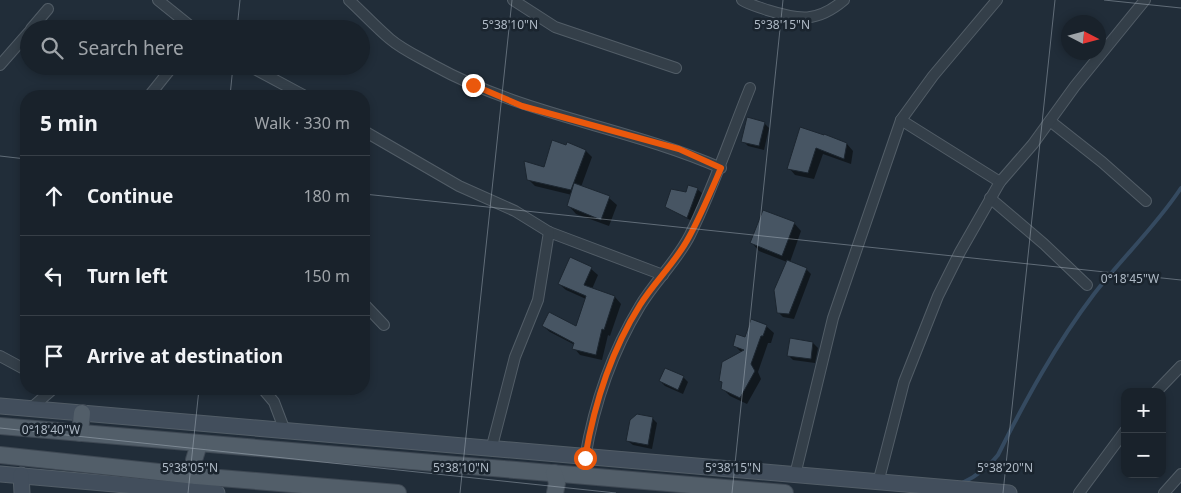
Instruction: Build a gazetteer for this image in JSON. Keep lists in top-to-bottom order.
{
  "north": "right",
  "page": {
    "search": "Search here",
    "heading": ["5 min", "Walk · 330 m"],
    "list": [
      ["Continue", "180 m"],
      ["Turn left", "150 m"],
      "Arrive at destination"
    ],
    "map_buttons": ["+", "−"]
  },
  "coordinates": [
    "5°38'10\"N",
    "5°38'15\"N",
    "0°18'45\"W",
    "0°18'40\"W",
    "5°38'05\"N",
    "5°38'20\"N"
  ]
}
